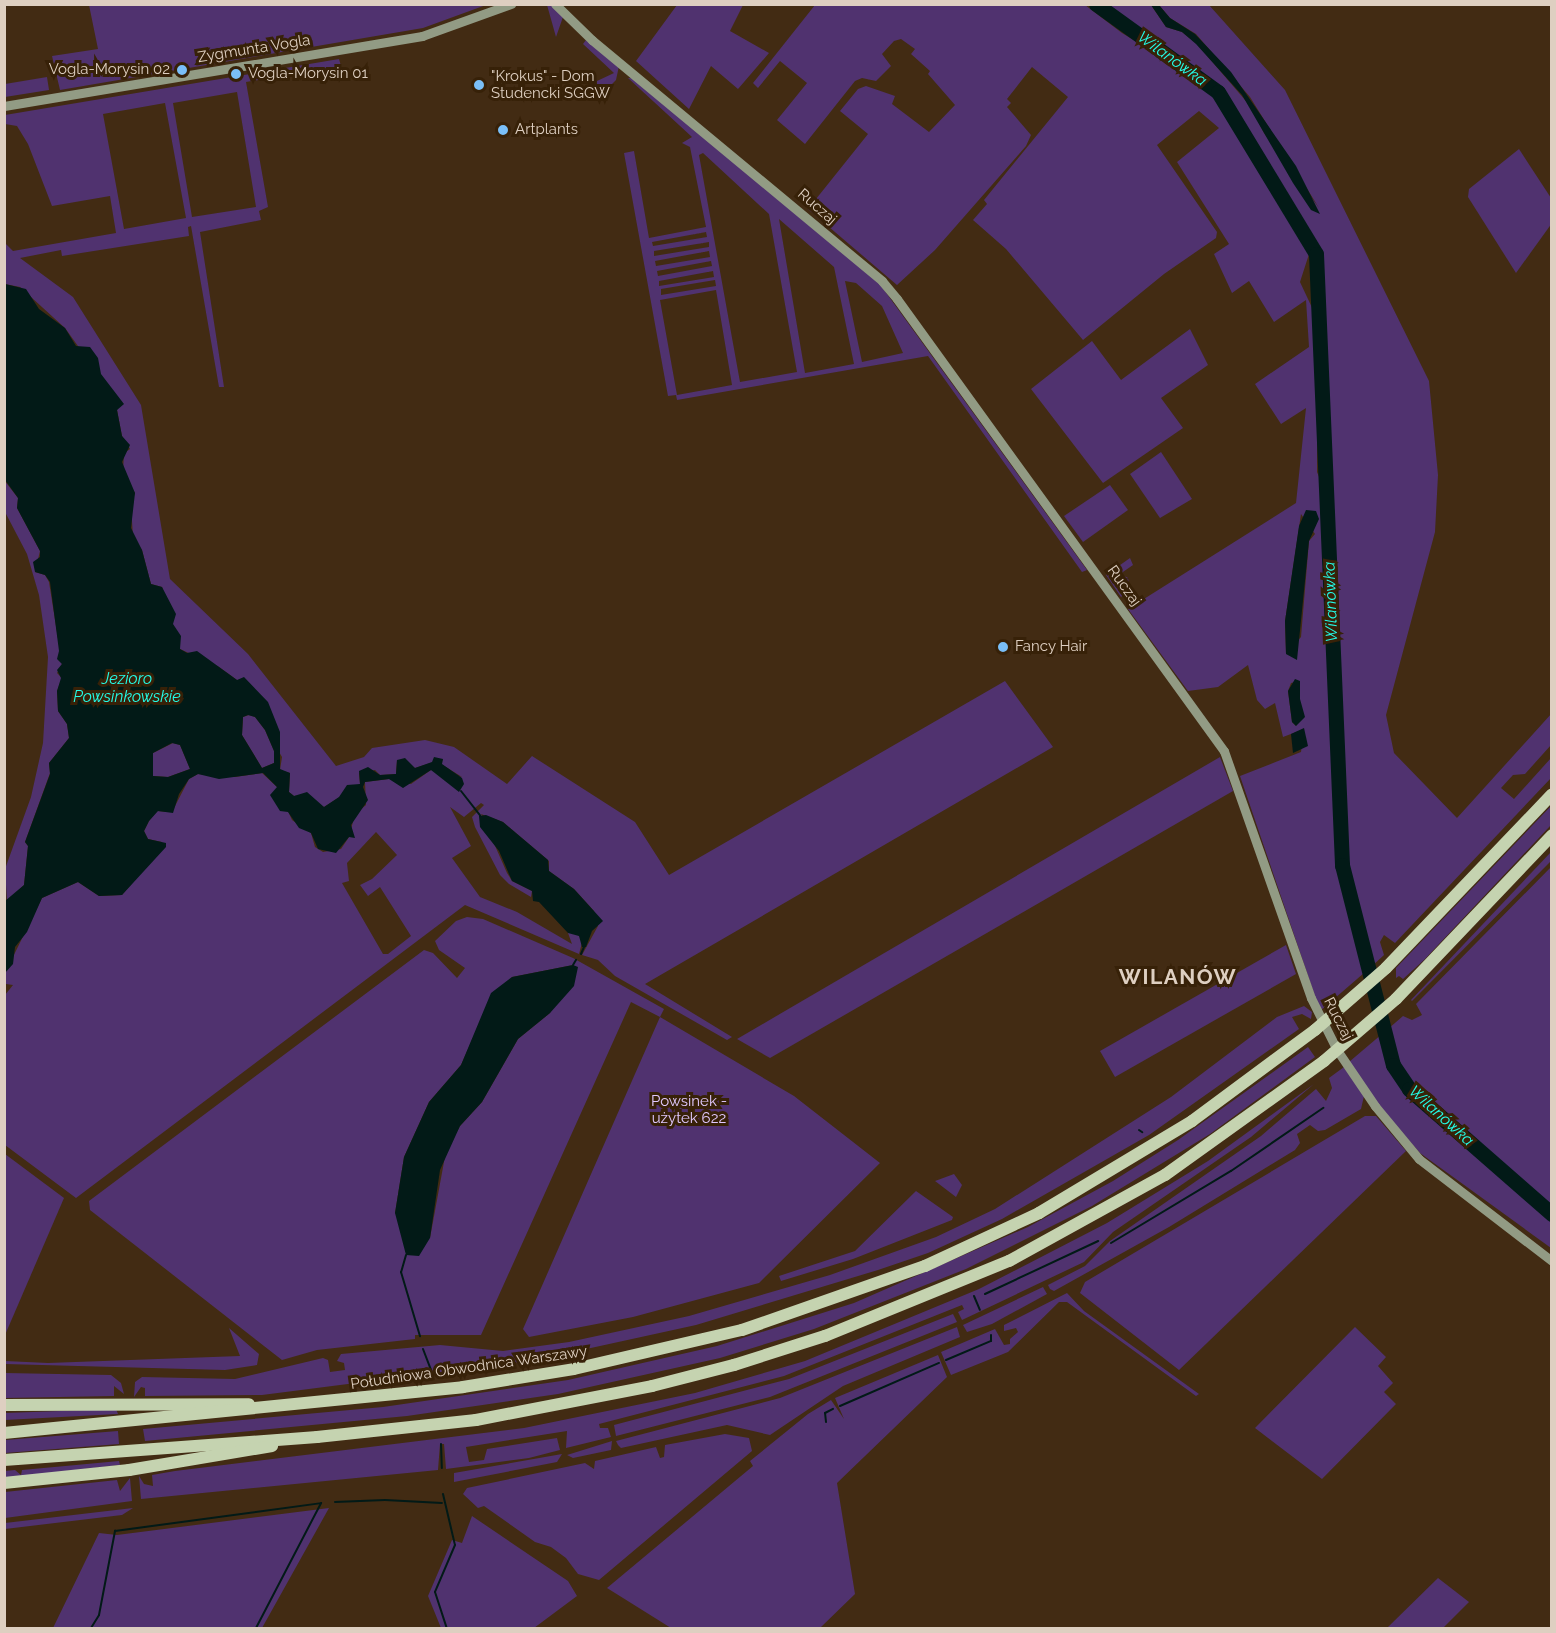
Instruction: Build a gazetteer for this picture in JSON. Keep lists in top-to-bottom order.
{
  "streets": {
    "highway": ["Południowa Obwodnica Warszawy"],
    "street": ["Zygmunta Vogla", "Ruczaj"]
  },
  "districts": ["WILANÓW"],
  "water": ["Wilanówka", "Jezioro Powsinkowskie"],
  "parks": ["Powsinek - użytek 622"],
  "places": [
    "Vogla-Morysin 02",
    "Vogla-Morysin 01",
    "\"Krokus\" - Dom Studencki SGGW",
    "Artplants",
    "Fancy Hair"
  ]
}
